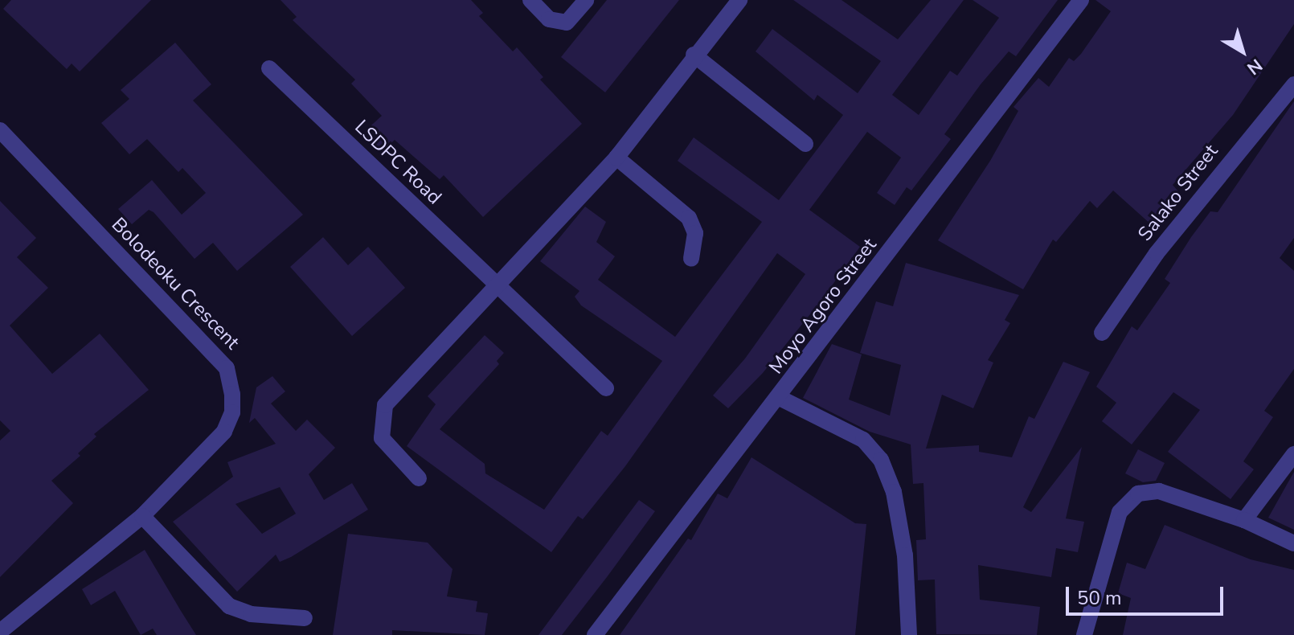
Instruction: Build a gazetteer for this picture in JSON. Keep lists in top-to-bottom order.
{
  "streets": {
    "street": [
      "LSDPC Road",
      "Salako Street",
      "Bolodeoku Crescent",
      "Moyo Agoro Street"
    ]
  },
  "scale_bar": "50 m",
  "north": "bottom right"
}
